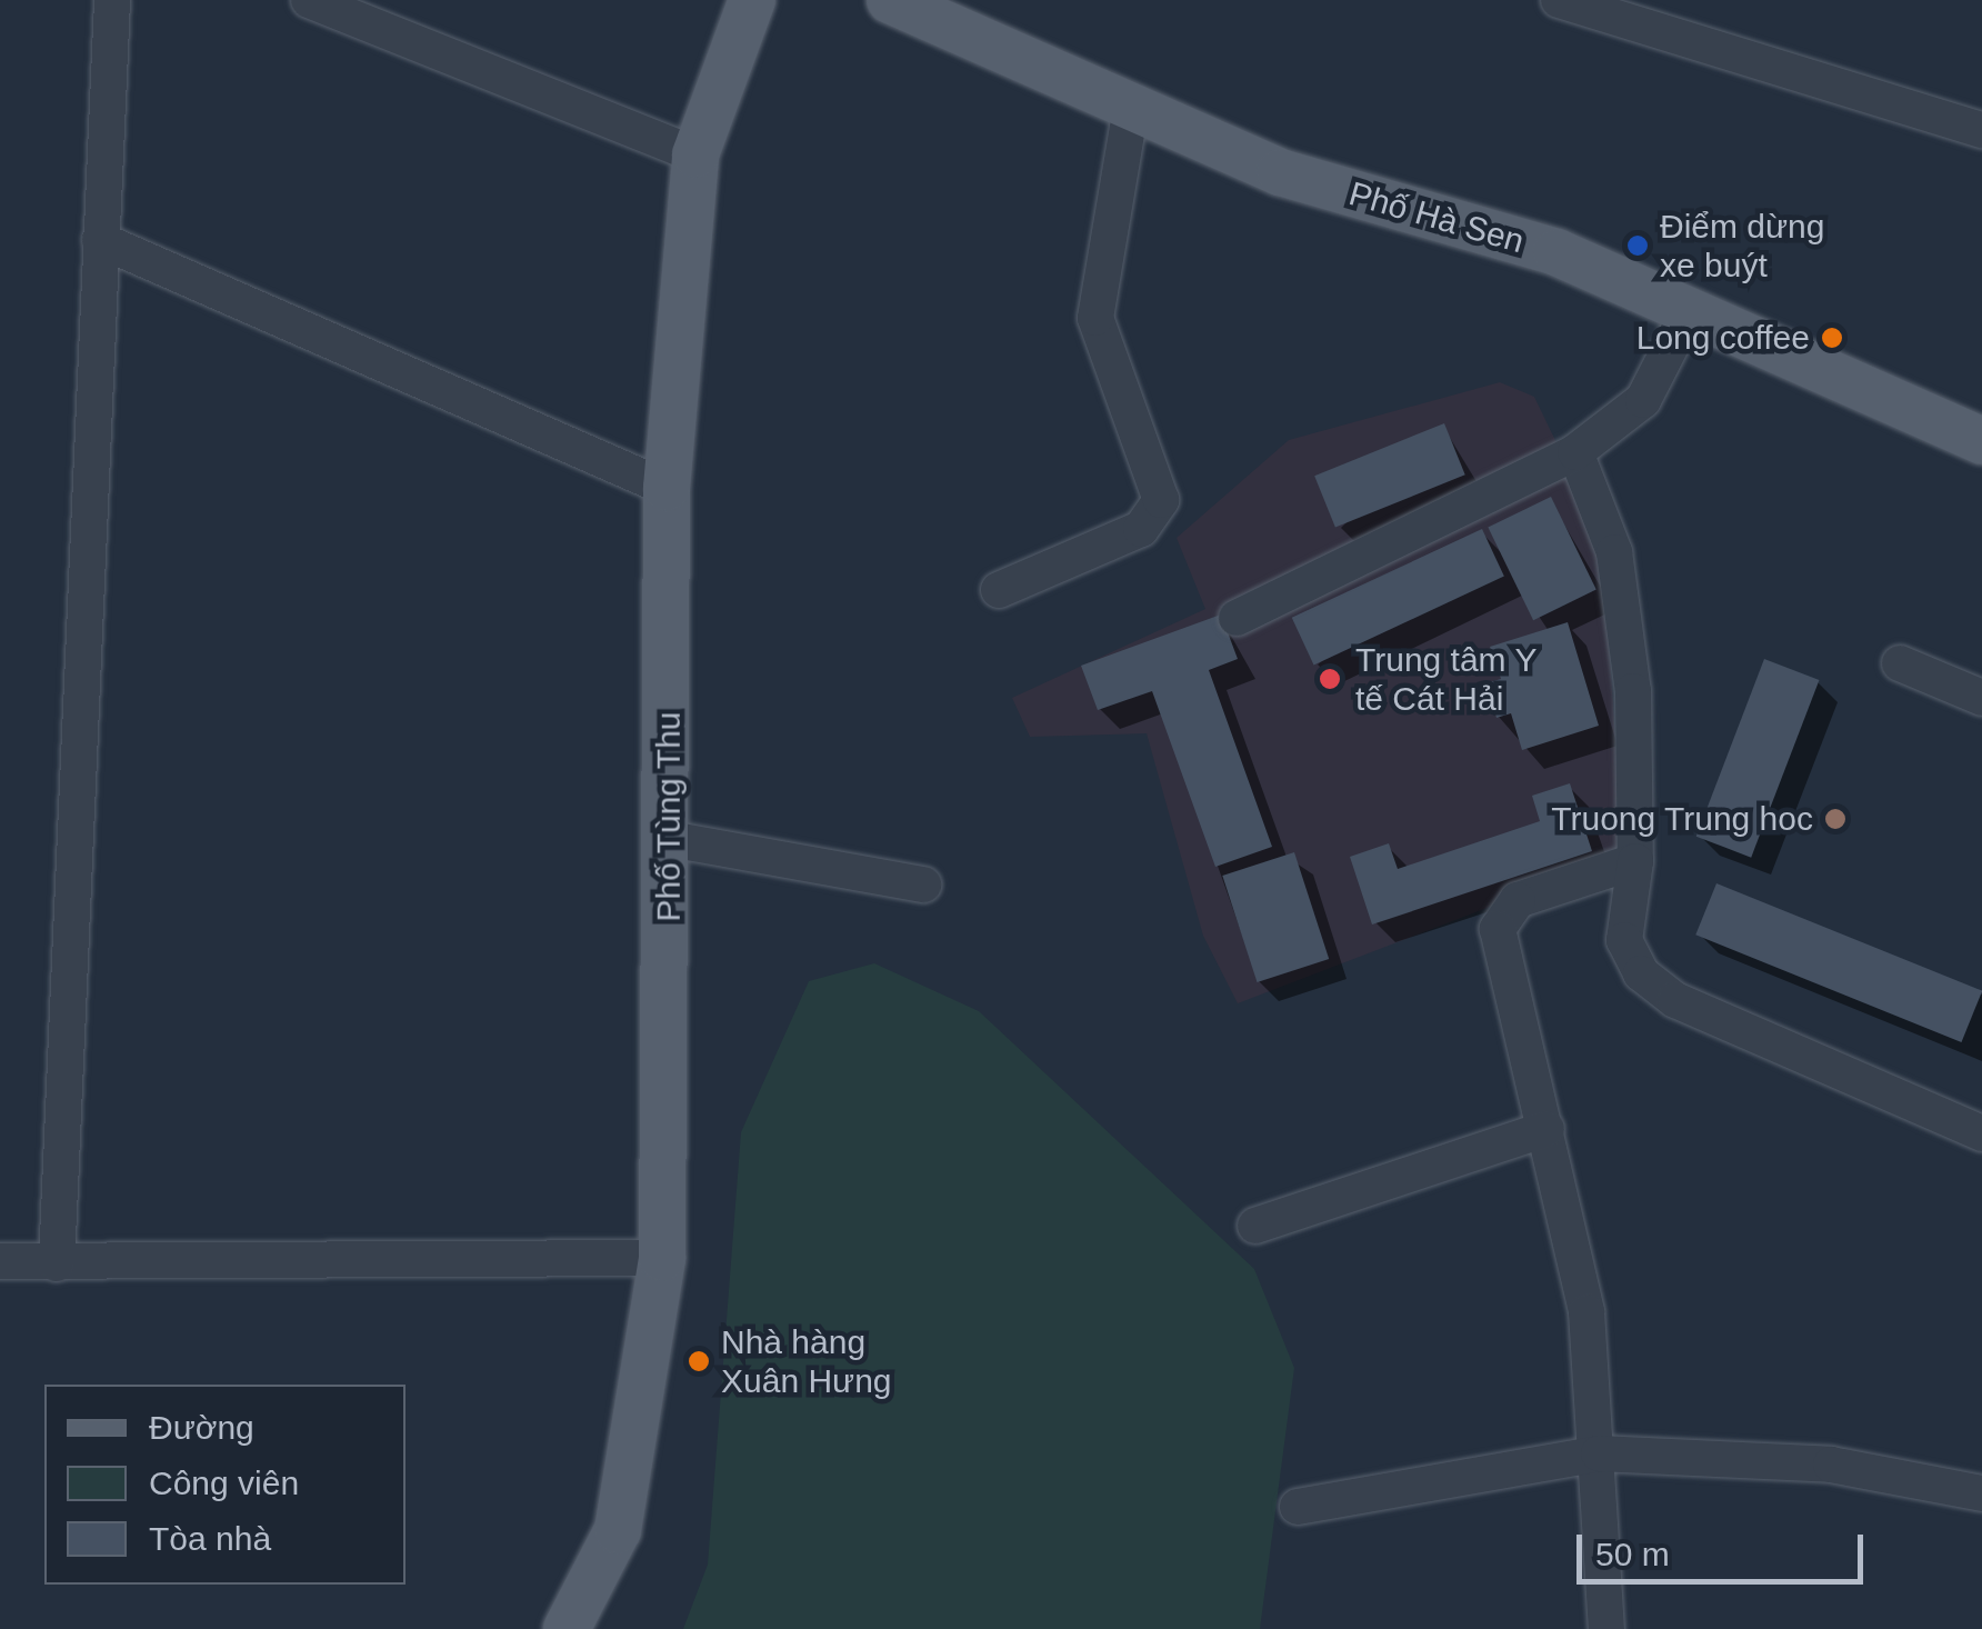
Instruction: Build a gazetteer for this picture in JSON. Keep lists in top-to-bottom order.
{
  "streets": {
    "main road": ["Phố Hà Sen", "Phố Tùng Thu"]
  },
  "places": [
    "Điểm dừng xe buýt",
    "Long coffee",
    "Trung tâm Y tế Cát Hải",
    "Truong Trung hoc",
    "Nhà hàng Xuân Hưng"
  ],
  "legend": ["Đường", "Công viên", "Tòa nhà"],
  "scale_bar": "50 m"
}
